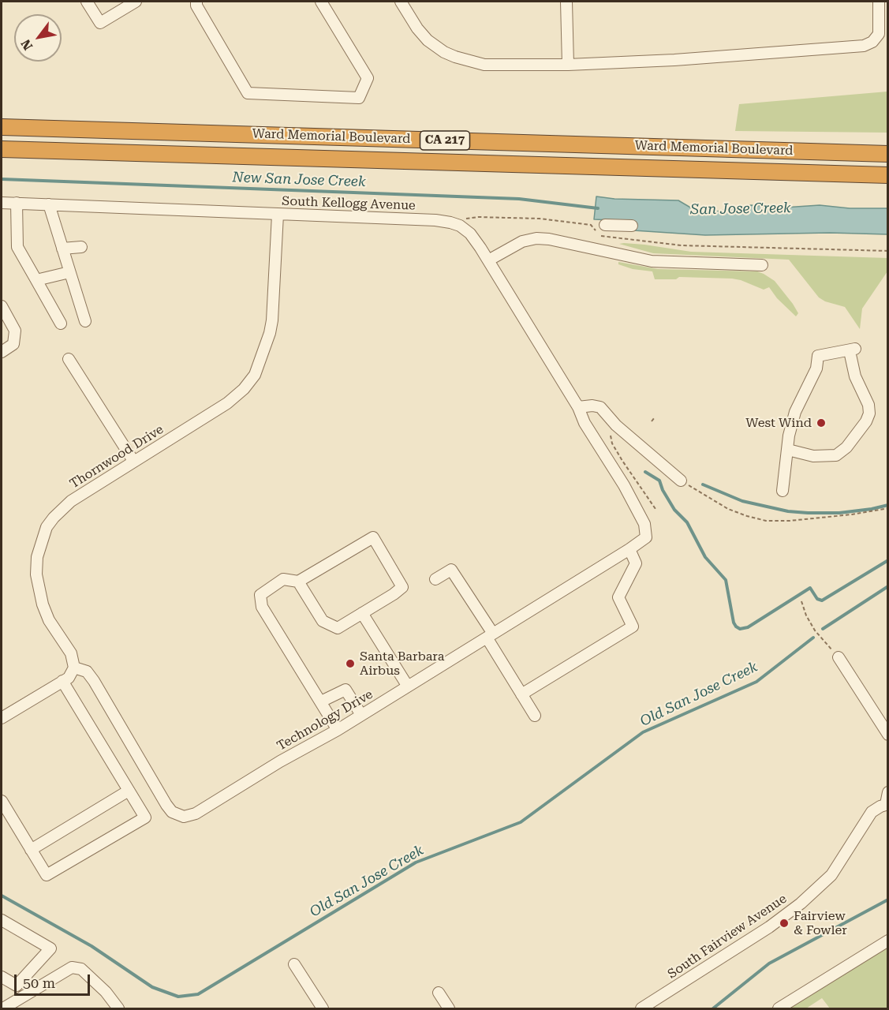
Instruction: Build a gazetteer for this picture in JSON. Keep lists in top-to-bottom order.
{
  "streets": {
    "highway": ["Ward Memorial Boulevard", "CA 217"],
    "street": [
      "South Kellogg Avenue",
      "Thornwood Drive",
      "Technology Drive",
      "South Fairview Avenue"
    ]
  },
  "crossings": [
    ["South Kellogg Avenue", "Thornwood Drive"],
    ["Thornwood Drive", "Technology Drive"]
  ],
  "water": ["New San Jose Creek", "San Jose Creek", "Old San Jose Creek"],
  "places": ["West Wind", "Santa Barbara Airbus", "Fairview & Fowler"],
  "scale_bar": "50 m",
  "north": "bottom left"
}
